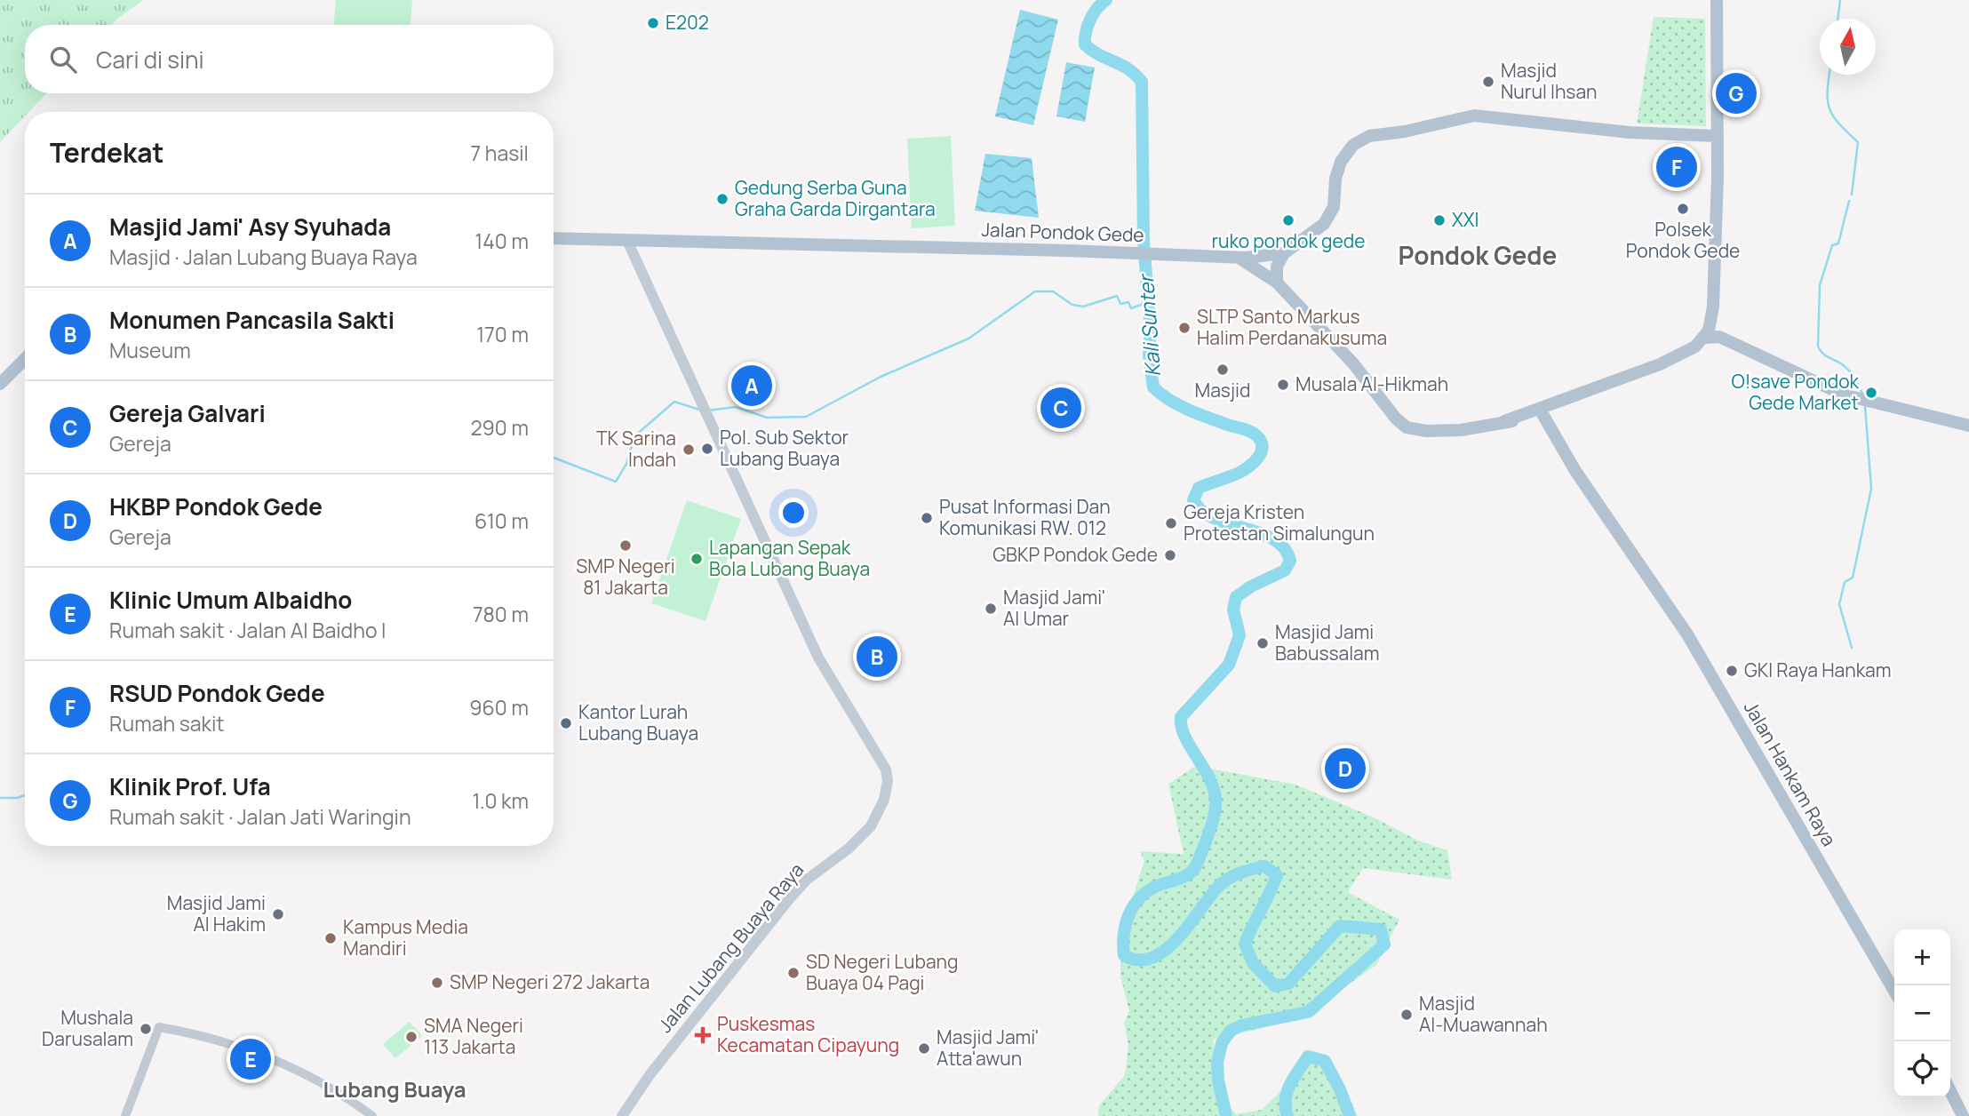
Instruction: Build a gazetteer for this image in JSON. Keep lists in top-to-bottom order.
{
  "streets": {
    "main road": ["Jalan Pondok Gede", "Jalan Hankam Raya", "Jalan Lubang Buaya Raya"]
  },
  "crossings": [
    ["Jalan Pondok Gede", "Jalan Lubang Buaya Raya"]
  ],
  "districts": ["Pondok Gede", "Lubang Buaya"],
  "water": ["Kali Sunter"],
  "places": {
    "other": [
      "E202",
      "Masjid Nurul Ihsan",
      "Gedung Serba Guna Graha Garda Dirgantara",
      "Polsek Pondok Gede",
      "ruko pondok gede",
      "XXI",
      "SLTP Santo Markus Halim Perdanakusuma",
      "Masjid",
      "Musala Al-Hikmah",
      "O!save Pondok Gede Market",
      "Pol. Sub Sektor Lubang Buaya",
      "TK Sarina Indah",
      "Pusat Informasi Dan Komunikasi RW. 012",
      "Gereja Kristen Protestan Simalungun",
      "SMP Negeri 81 Jakarta",
      "GBKP Pondok Gede",
      "Lapangan Sepak Bola Lubang Buaya",
      "Masjid Jami' Al Umar",
      "Masjid Jami Babussalam",
      "GKI Raya Hankam",
      "Kantor Lurah Lubang Buaya",
      "Masjid Jami Al Hakim",
      "Kampus Media Mandiri",
      "SD Negeri Lubang Buaya 04 Pagi",
      "SMP Negeri 272 Jakarta",
      "Masjid Al-Muawannah",
      "Mushala Darusalam",
      "SMA Negeri 113 Jakarta",
      "Masjid Jami' Atta'awun"
    ],
    "health": ["Puskesmas Kecamatan Cipayung"]
  },
  "north": "top",
  "page": {
    "search": "Cari di sini",
    "pins": [
      "G",
      "F",
      "A",
      "C",
      "B",
      "D",
      "E"
    ],
    "heading": ["Terdekat", "7 hasil"],
    "list": [
      {
        "mark": "A",
        "name": "Masjid Jami' Asy Syuhada",
        "note": "Masjid · Jalan Lubang Buaya Raya",
        "value": "140 m"
      },
      {
        "mark": "B",
        "name": "Monumen Pancasila Sakti",
        "note": "Museum",
        "value": "170 m"
      },
      {
        "mark": "C",
        "name": "Gereja Galvari",
        "note": "Gereja",
        "value": "290 m"
      },
      {
        "mark": "D",
        "name": "HKBP Pondok Gede",
        "note": "Gereja",
        "value": "610 m"
      },
      {
        "mark": "E",
        "name": "Klinic Umum Albaidho",
        "note": "Rumah sakit · Jalan Al Baidho I",
        "value": "780 m"
      },
      {
        "mark": "F",
        "name": "RSUD Pondok Gede",
        "note": "Rumah sakit",
        "value": "960 m"
      },
      {
        "mark": "G",
        "name": "Klinik Prof. Ufa",
        "note": "Rumah sakit · Jalan Jati Waringin",
        "value": "1.0 km"
      }
    ],
    "map_buttons": ["+", "−"]
  }
}
